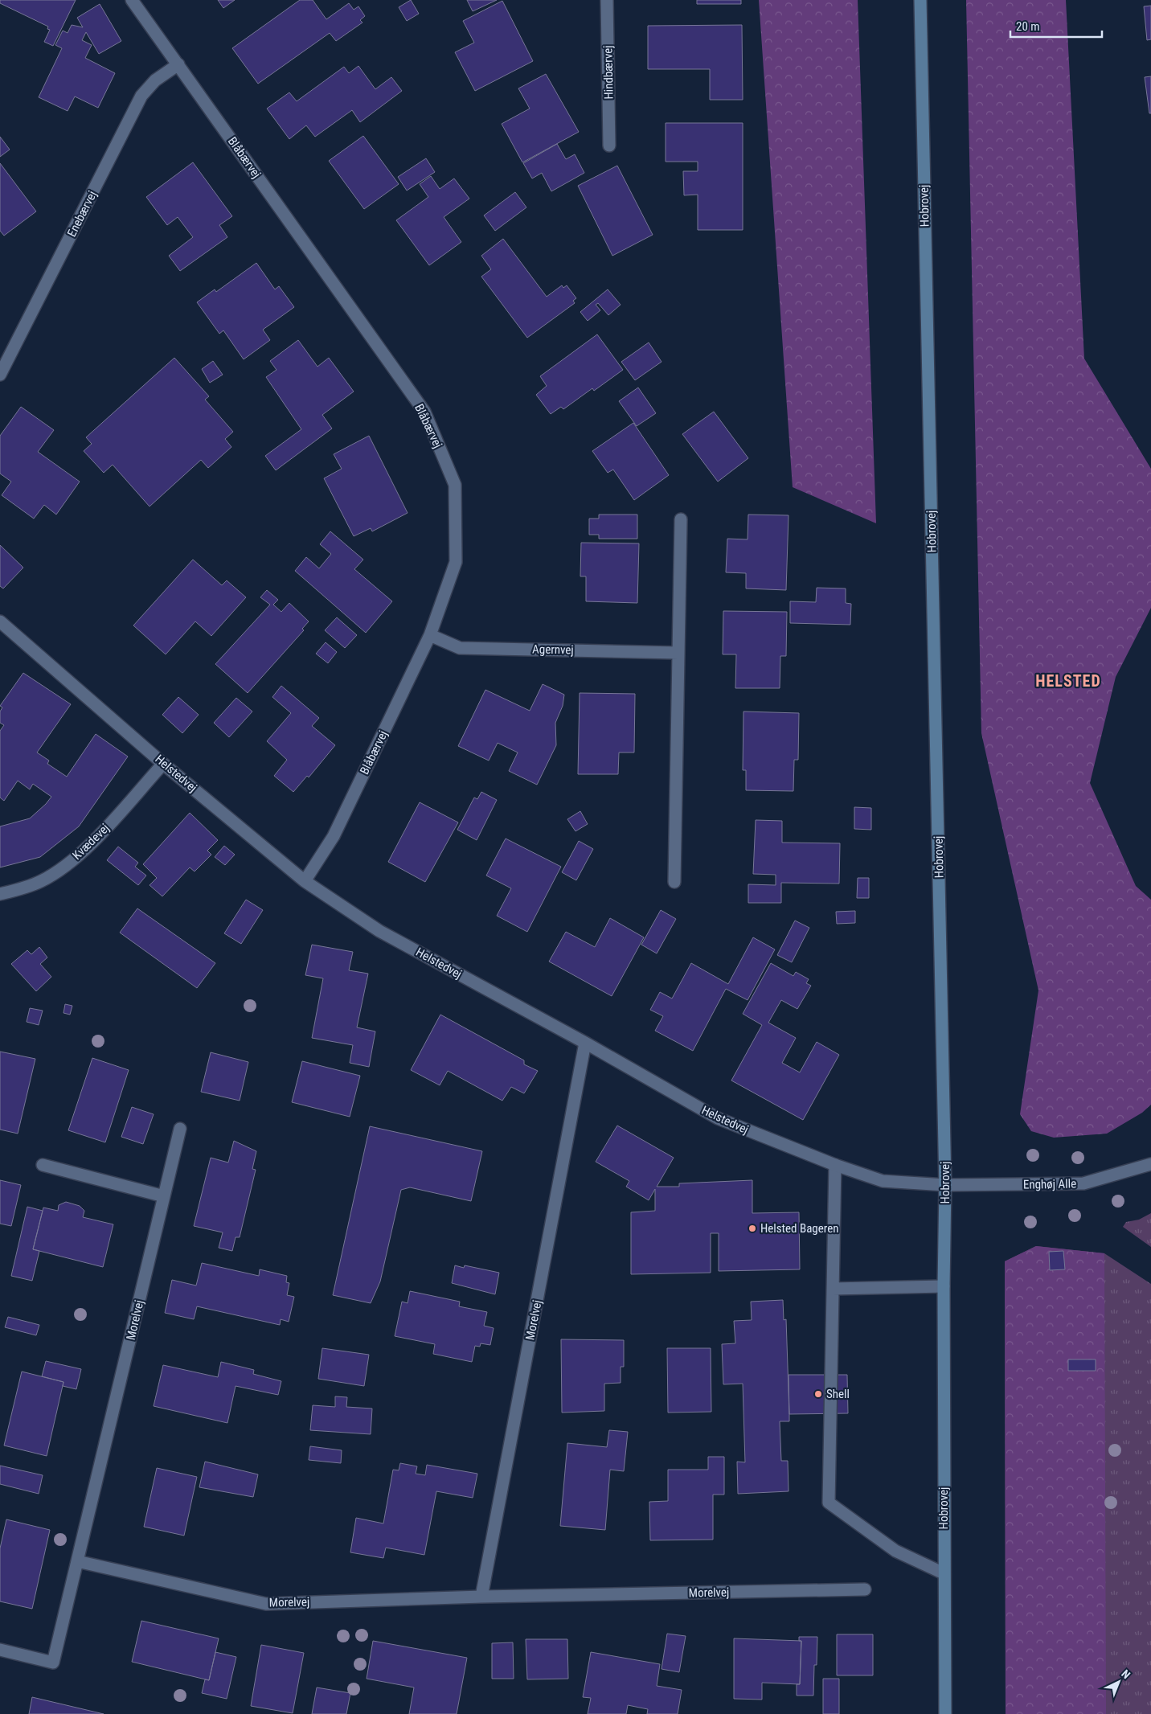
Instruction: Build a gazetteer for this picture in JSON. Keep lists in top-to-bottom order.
{
  "streets": {
    "main road": ["Hobrovej"],
    "street": [
      "Hindbærvej",
      "Blåbærvej",
      "Enebærvej",
      "Agernvej",
      "Helstedvej",
      "Kvædevej",
      "Enghøj Alle",
      "Morelvej"
    ]
  },
  "crossings": [
    ["Blåbærvej", "Enebærvej"],
    ["Blåbærvej", "Agernvej"],
    ["Blåbærvej", "Helstedvej"],
    ["Hobrovej", "Helstedvej"],
    ["Hobrovej", "Enghøj Alle"],
    ["Helstedvej", "Kvædevej"],
    ["Helstedvej", "Enghøj Alle"],
    ["Helstedvej", "Morelvej"]
  ],
  "districts": ["HELSTED"],
  "places": ["Helsted Bageren", "Shell"],
  "scale_bar": "20 m",
  "north": "top right"
}
